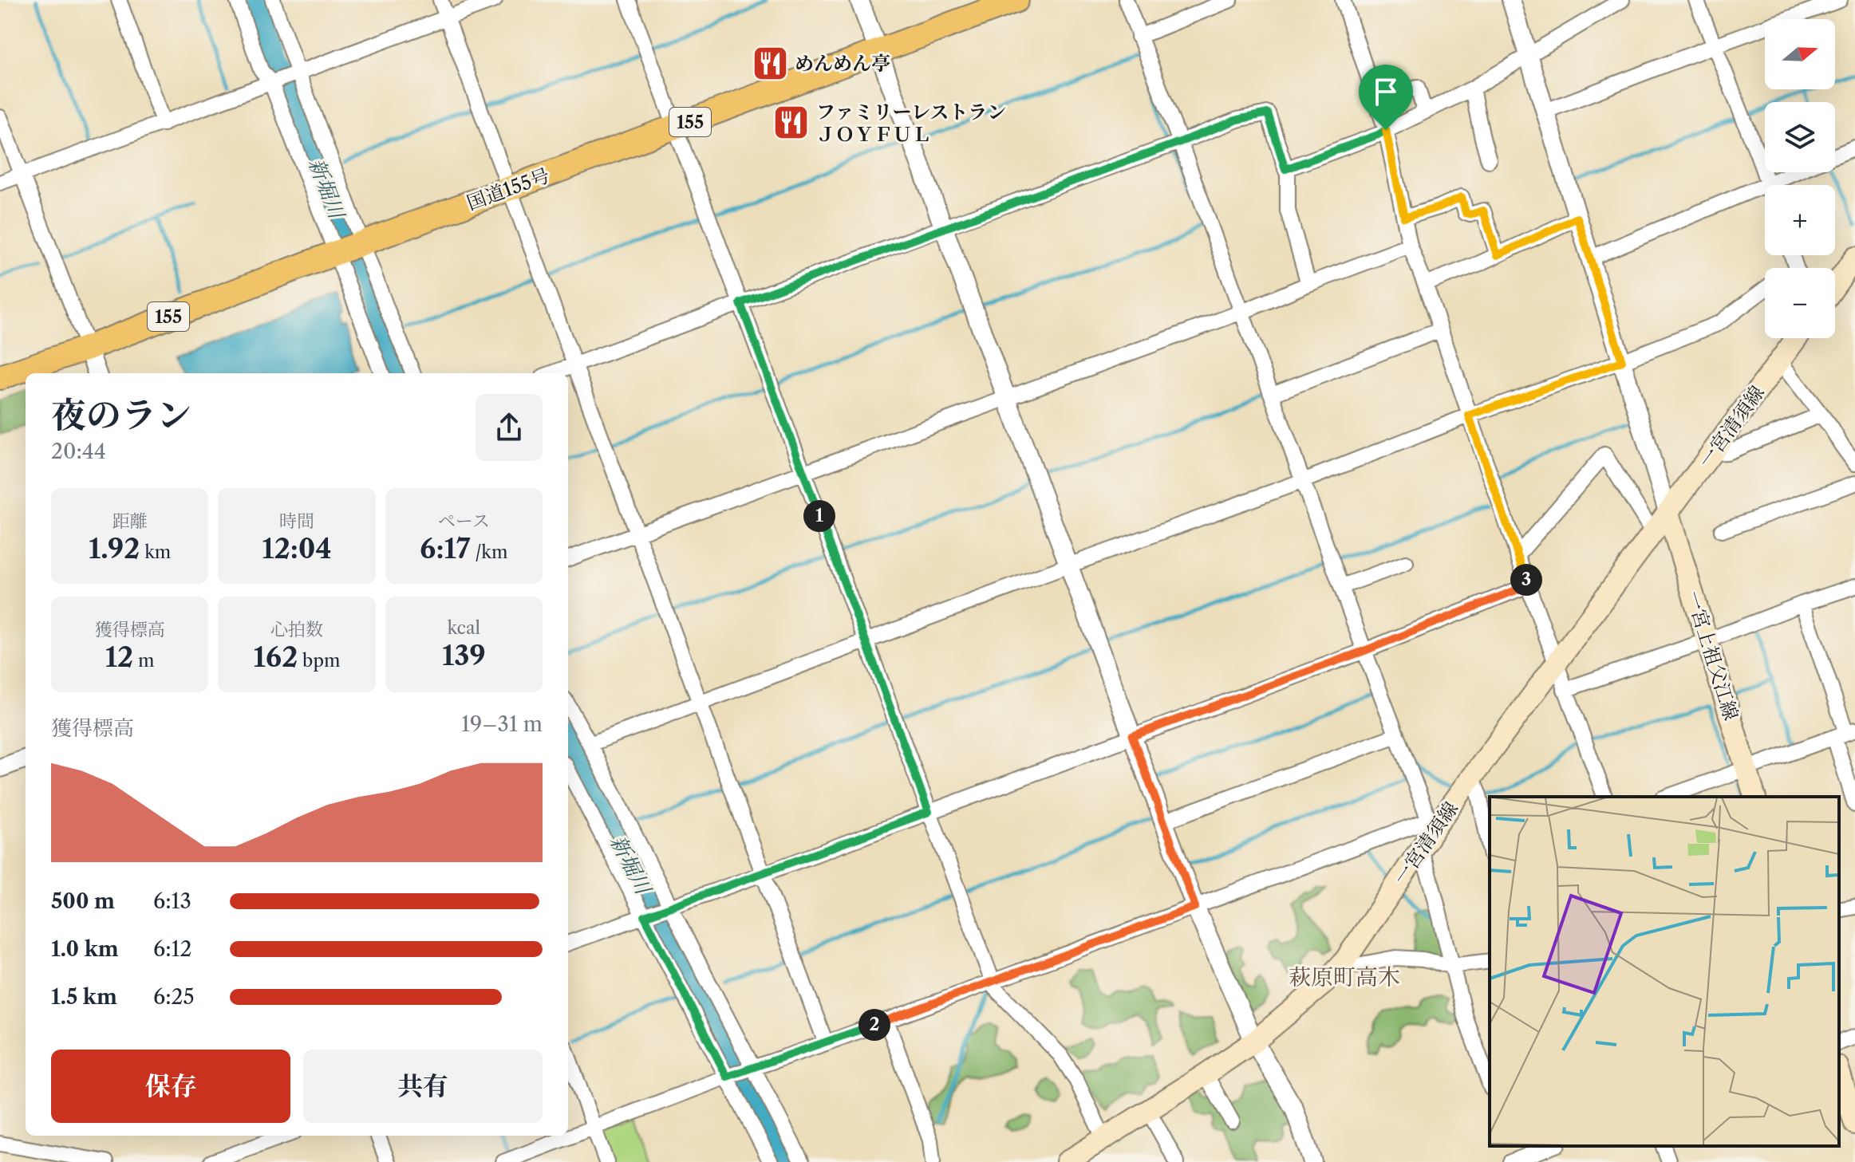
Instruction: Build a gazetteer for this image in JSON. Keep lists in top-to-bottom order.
{
  "streets": {
    "highway": ["155", "国道155号"],
    "main road": ["一宮清須線", "一宮上祖父江線"]
  },
  "crossings": [
    ["一宮清須線", "一宮上祖父江線"]
  ],
  "districts": ["萩原町高木"],
  "water": ["新堀川"],
  "places": {
    "restaurant": ["めんめん亭", "ファミリーレストラン ＪＯＹＦＵＬ"]
  },
  "north": "right",
  "page": {
    "map_buttons": ["+", "−"],
    "heading": ["夜のラン", "20:44"],
    "stats": [
      ["距離", "1.92 km"],
      ["時間", "12:04"],
      ["ペース", "6:17 /km"],
      ["獲得標高", "12 m"],
      ["心拍数", "162 bpm"],
      ["kcal", "139"]
    ],
    "pins": ["1", "3", "2"],
    "chart": ["獲得標高", "19–31 m"],
    "list": [
      {
        "name": "500 m",
        "note": "6:13"
      },
      {
        "name": "1.0 km",
        "note": "6:12"
      },
      {
        "name": "1.5 km",
        "note": "6:25"
      }
    ],
    "buttons": ["保存", "共有"]
  }
}
